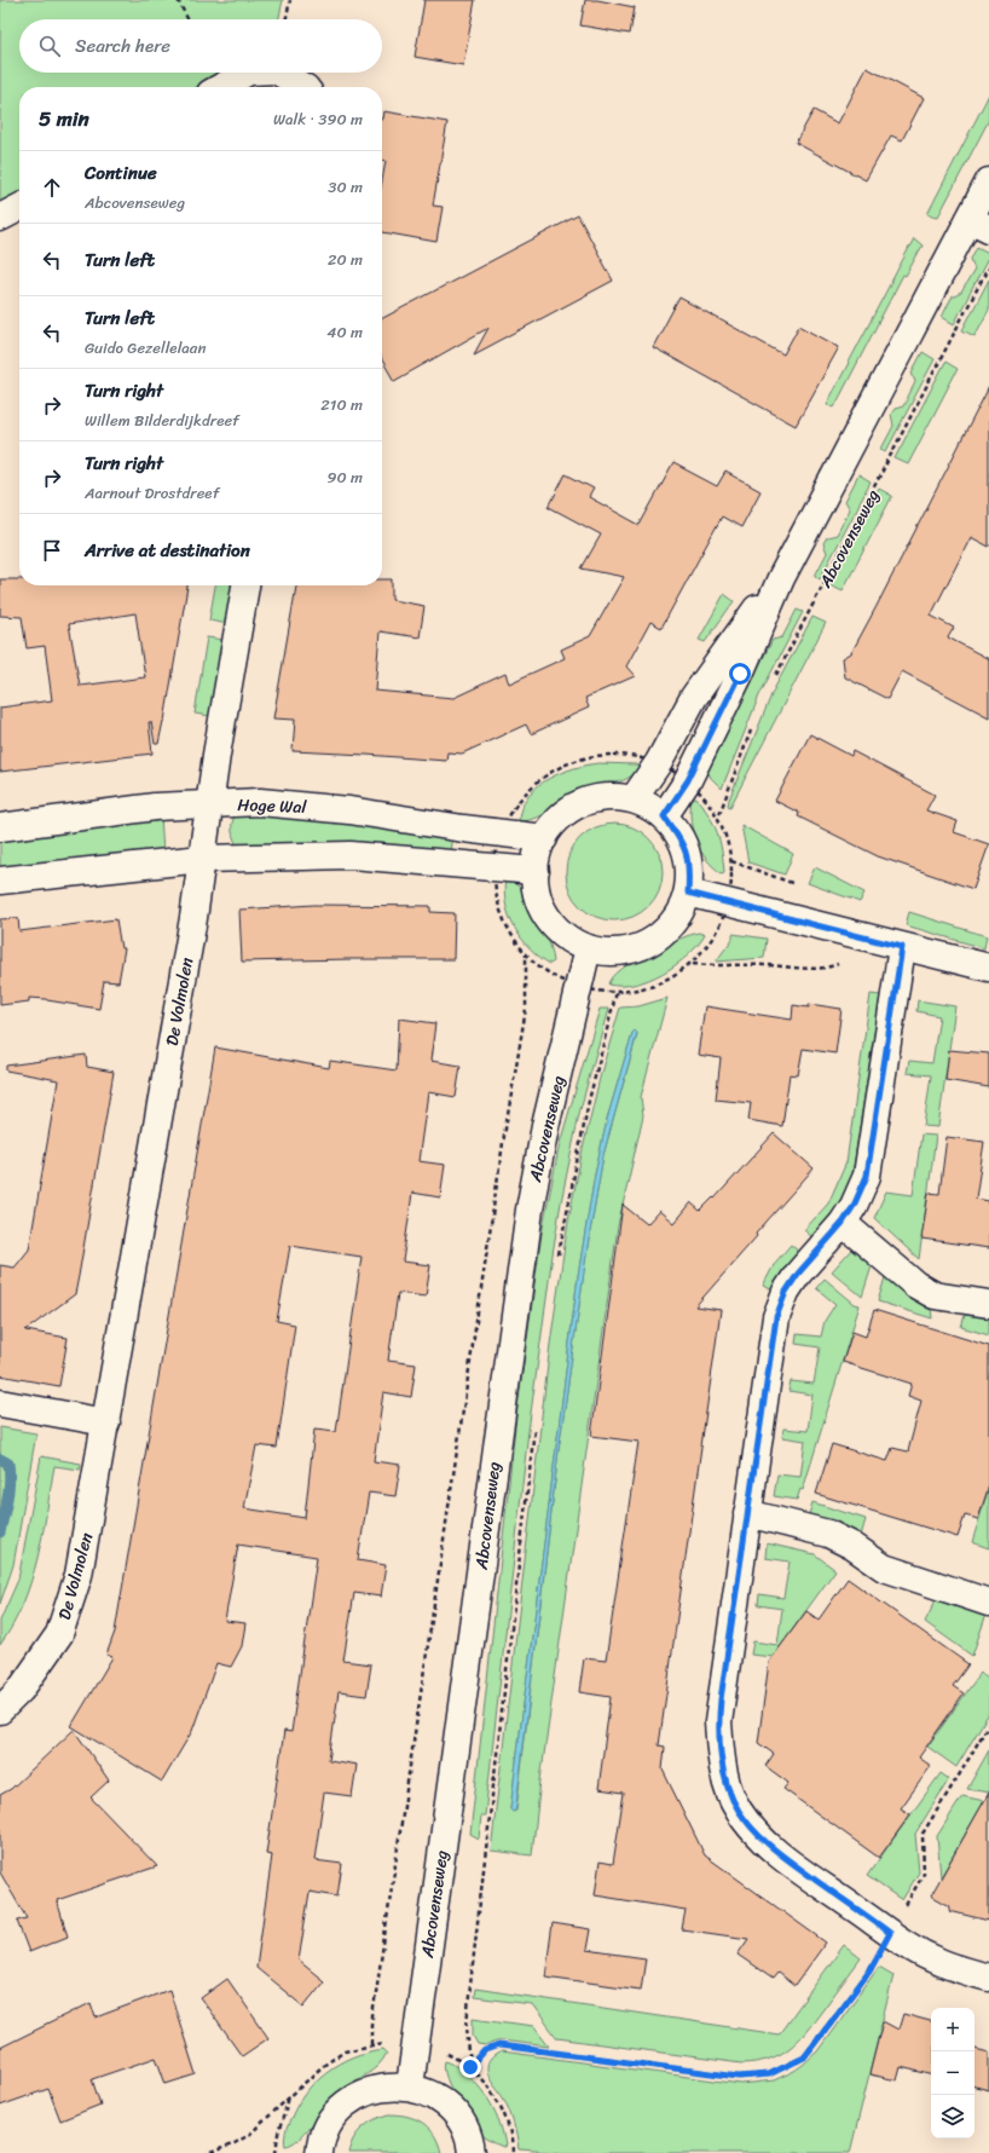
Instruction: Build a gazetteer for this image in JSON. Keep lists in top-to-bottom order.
{
  "streets": {
    "street": ["Abcovenseweg", "Hoge Wal", "De Volmolen"]
  },
  "crossings": [
    ["Abcovenseweg", "Hoge Wal"],
    ["Hoge Wal", "De Volmolen"]
  ],
  "page": {
    "search": "Search here",
    "heading": ["5 min", "Walk · 390 m"],
    "list": [
      ["Continue", "Abcovenseweg", "30 m"],
      ["Turn left", "20 m"],
      ["Turn left", "Guido Gezellelaan", "40 m"],
      ["Turn right", "Willem Bilderdijkdreef", "210 m"],
      ["Turn right", "Aarnout Drostdreef", "90 m"],
      "Arrive at destination"
    ],
    "map_buttons": ["+", "−"]
  }
}
